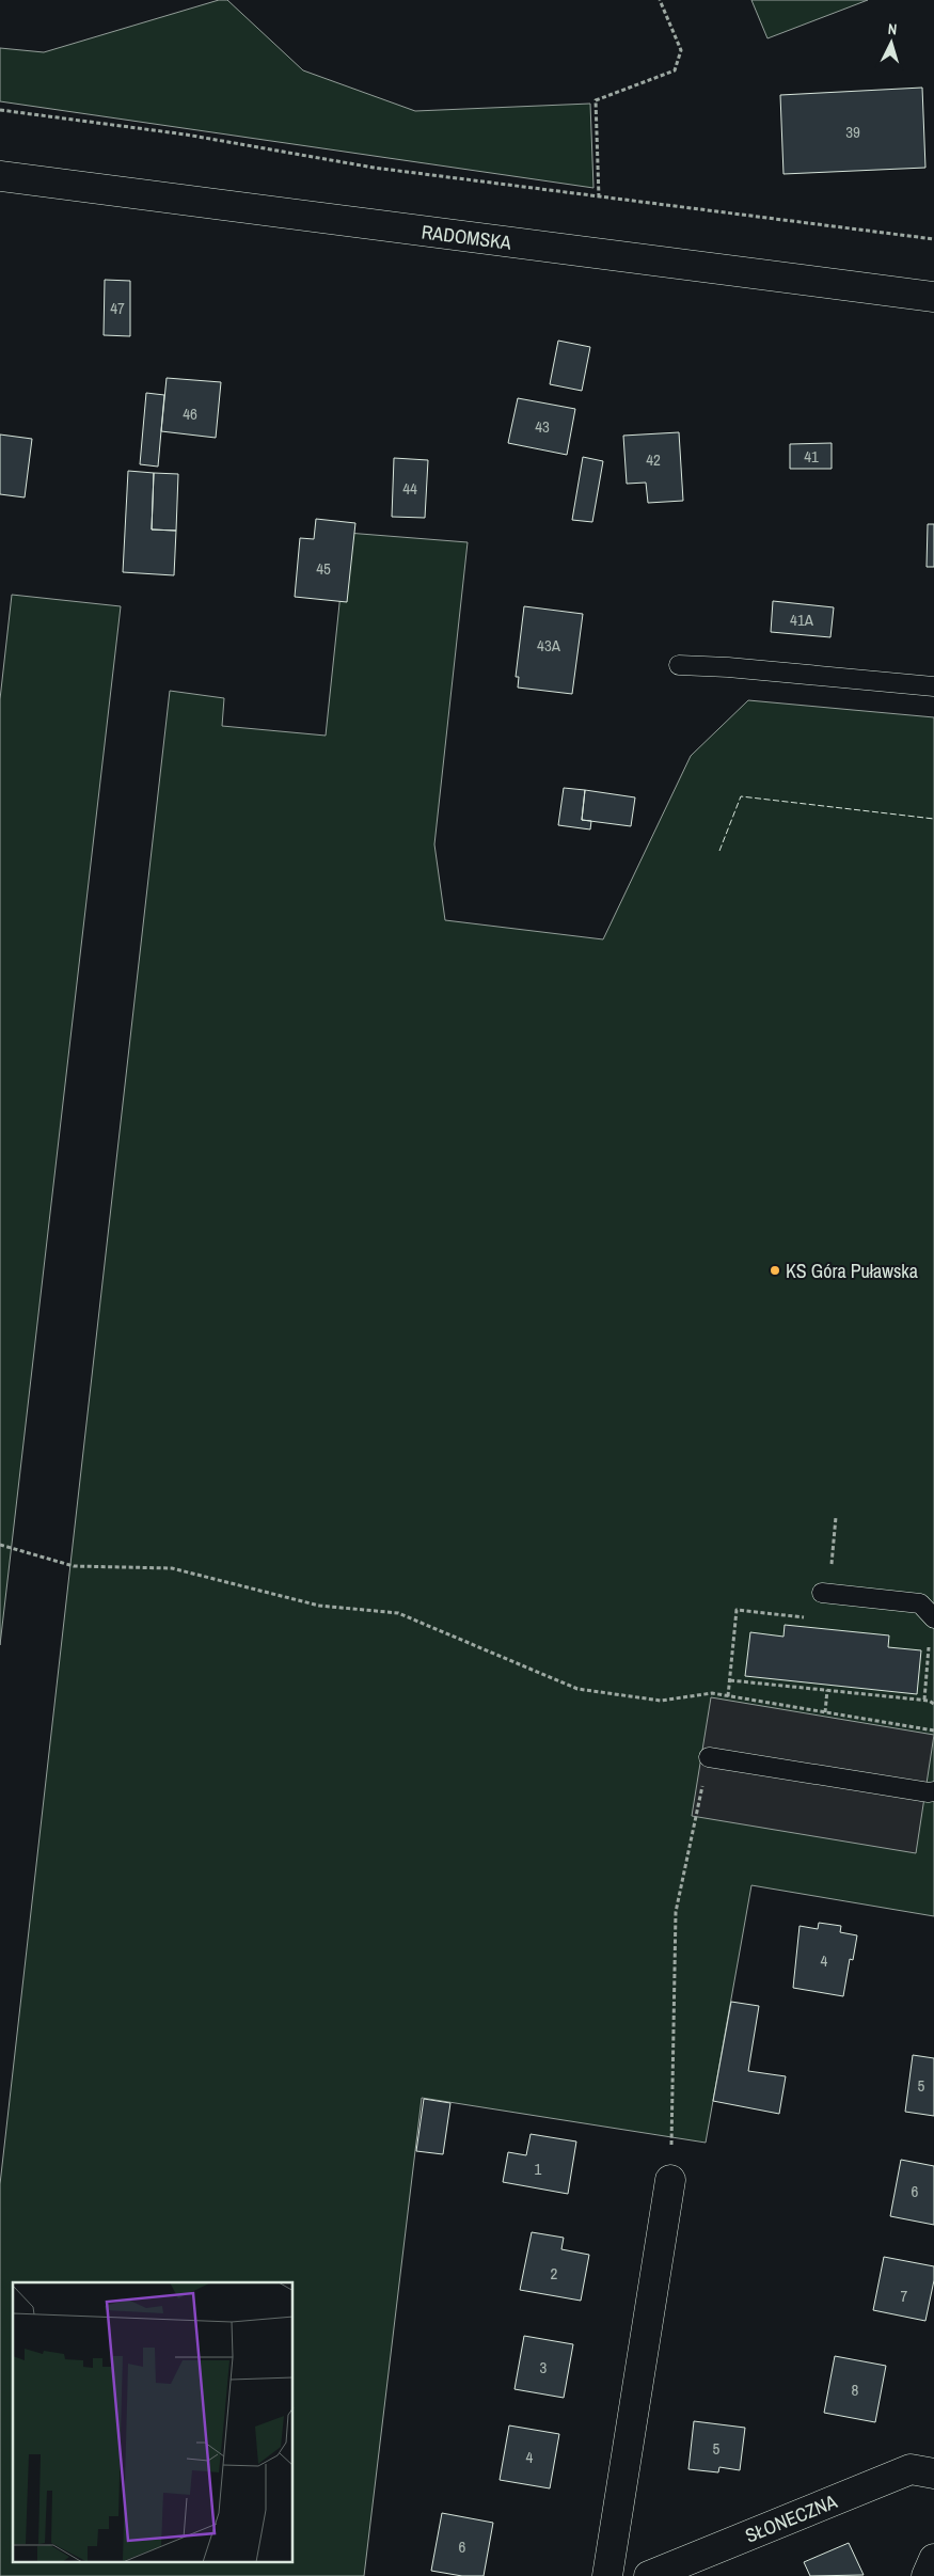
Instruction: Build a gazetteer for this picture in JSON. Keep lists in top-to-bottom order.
{
  "streets": {
    "main road": ["RADOMSKA", "SŁONECZNA"]
  },
  "places": ["KS Góra Puławska"],
  "house_numbers": [
    "39",
    "47",
    "46",
    "43",
    "41",
    "42",
    "44",
    "45",
    "41A",
    "43A",
    "4",
    "5",
    "1",
    "6",
    "2",
    "7",
    "3",
    "8",
    "5",
    "4",
    "6"
  ],
  "north": "top"
}
